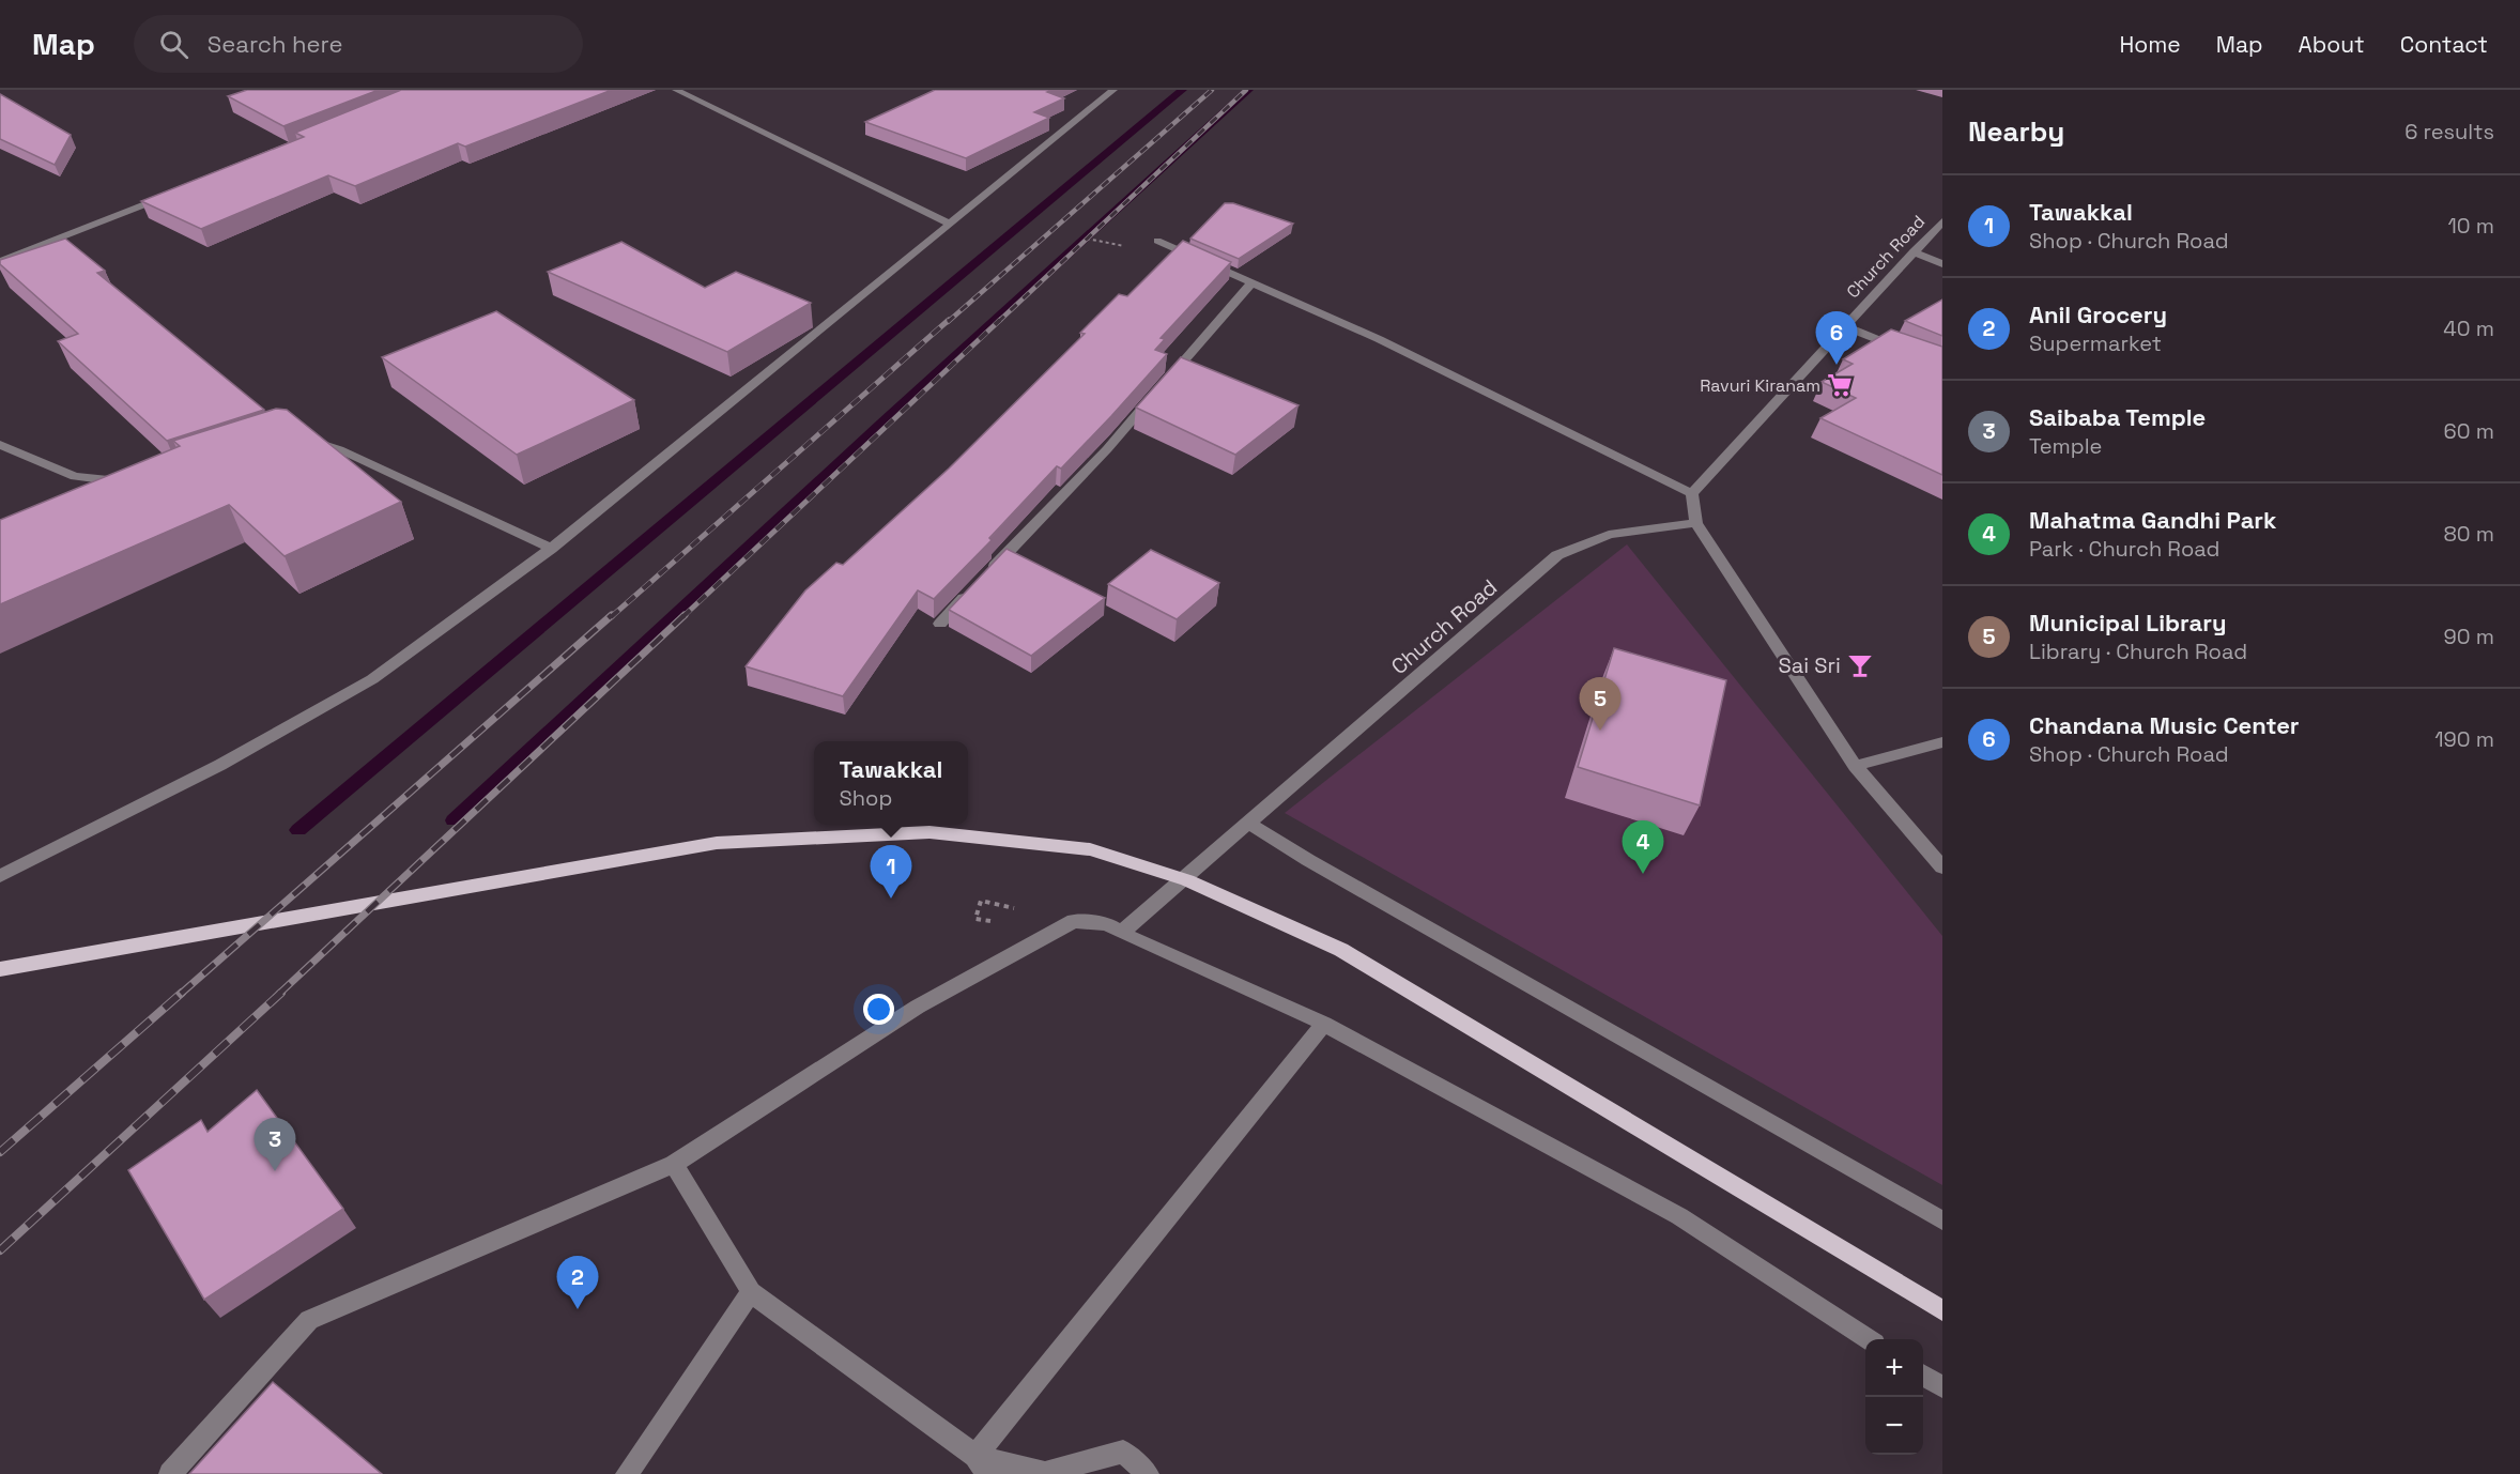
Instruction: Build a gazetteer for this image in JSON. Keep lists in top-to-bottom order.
{
  "streets": {
    "street": ["Church Road"]
  },
  "places": {
    "supermarket": ["Ravuri Kiranam"],
    "bar": ["Sai Sri"]
  },
  "page": {
    "header": "Map",
    "search": "Search here",
    "nav": [
      "Home",
      "Map",
      "About",
      "Contact"
    ],
    "heading": ["Nearby", "6 results"],
    "list": [
      {
        "mark": "1",
        "name": "Tawakkal",
        "note": "Shop · Church Road",
        "value": "10 m"
      },
      {
        "mark": "2",
        "name": "Anil Grocery",
        "note": "Supermarket",
        "value": "40 m"
      },
      {
        "mark": "3",
        "name": "Saibaba Temple",
        "note": "Temple",
        "value": "60 m"
      },
      {
        "mark": "4",
        "name": "Mahatma Gandhi Park",
        "note": "Park · Church Road",
        "value": "80 m"
      },
      {
        "mark": "5",
        "name": "Municipal Library",
        "note": "Library · Church Road",
        "value": "90 m"
      },
      {
        "mark": "6",
        "name": "Chandana Music Center",
        "note": "Shop · Church Road",
        "value": "190 m"
      }
    ],
    "pins": [
      "6",
      "5",
      "4",
      "1",
      "3",
      "2"
    ],
    "popup": ["Tawakkal", "Shop"],
    "map_buttons": ["+", "−"]
  }
}
